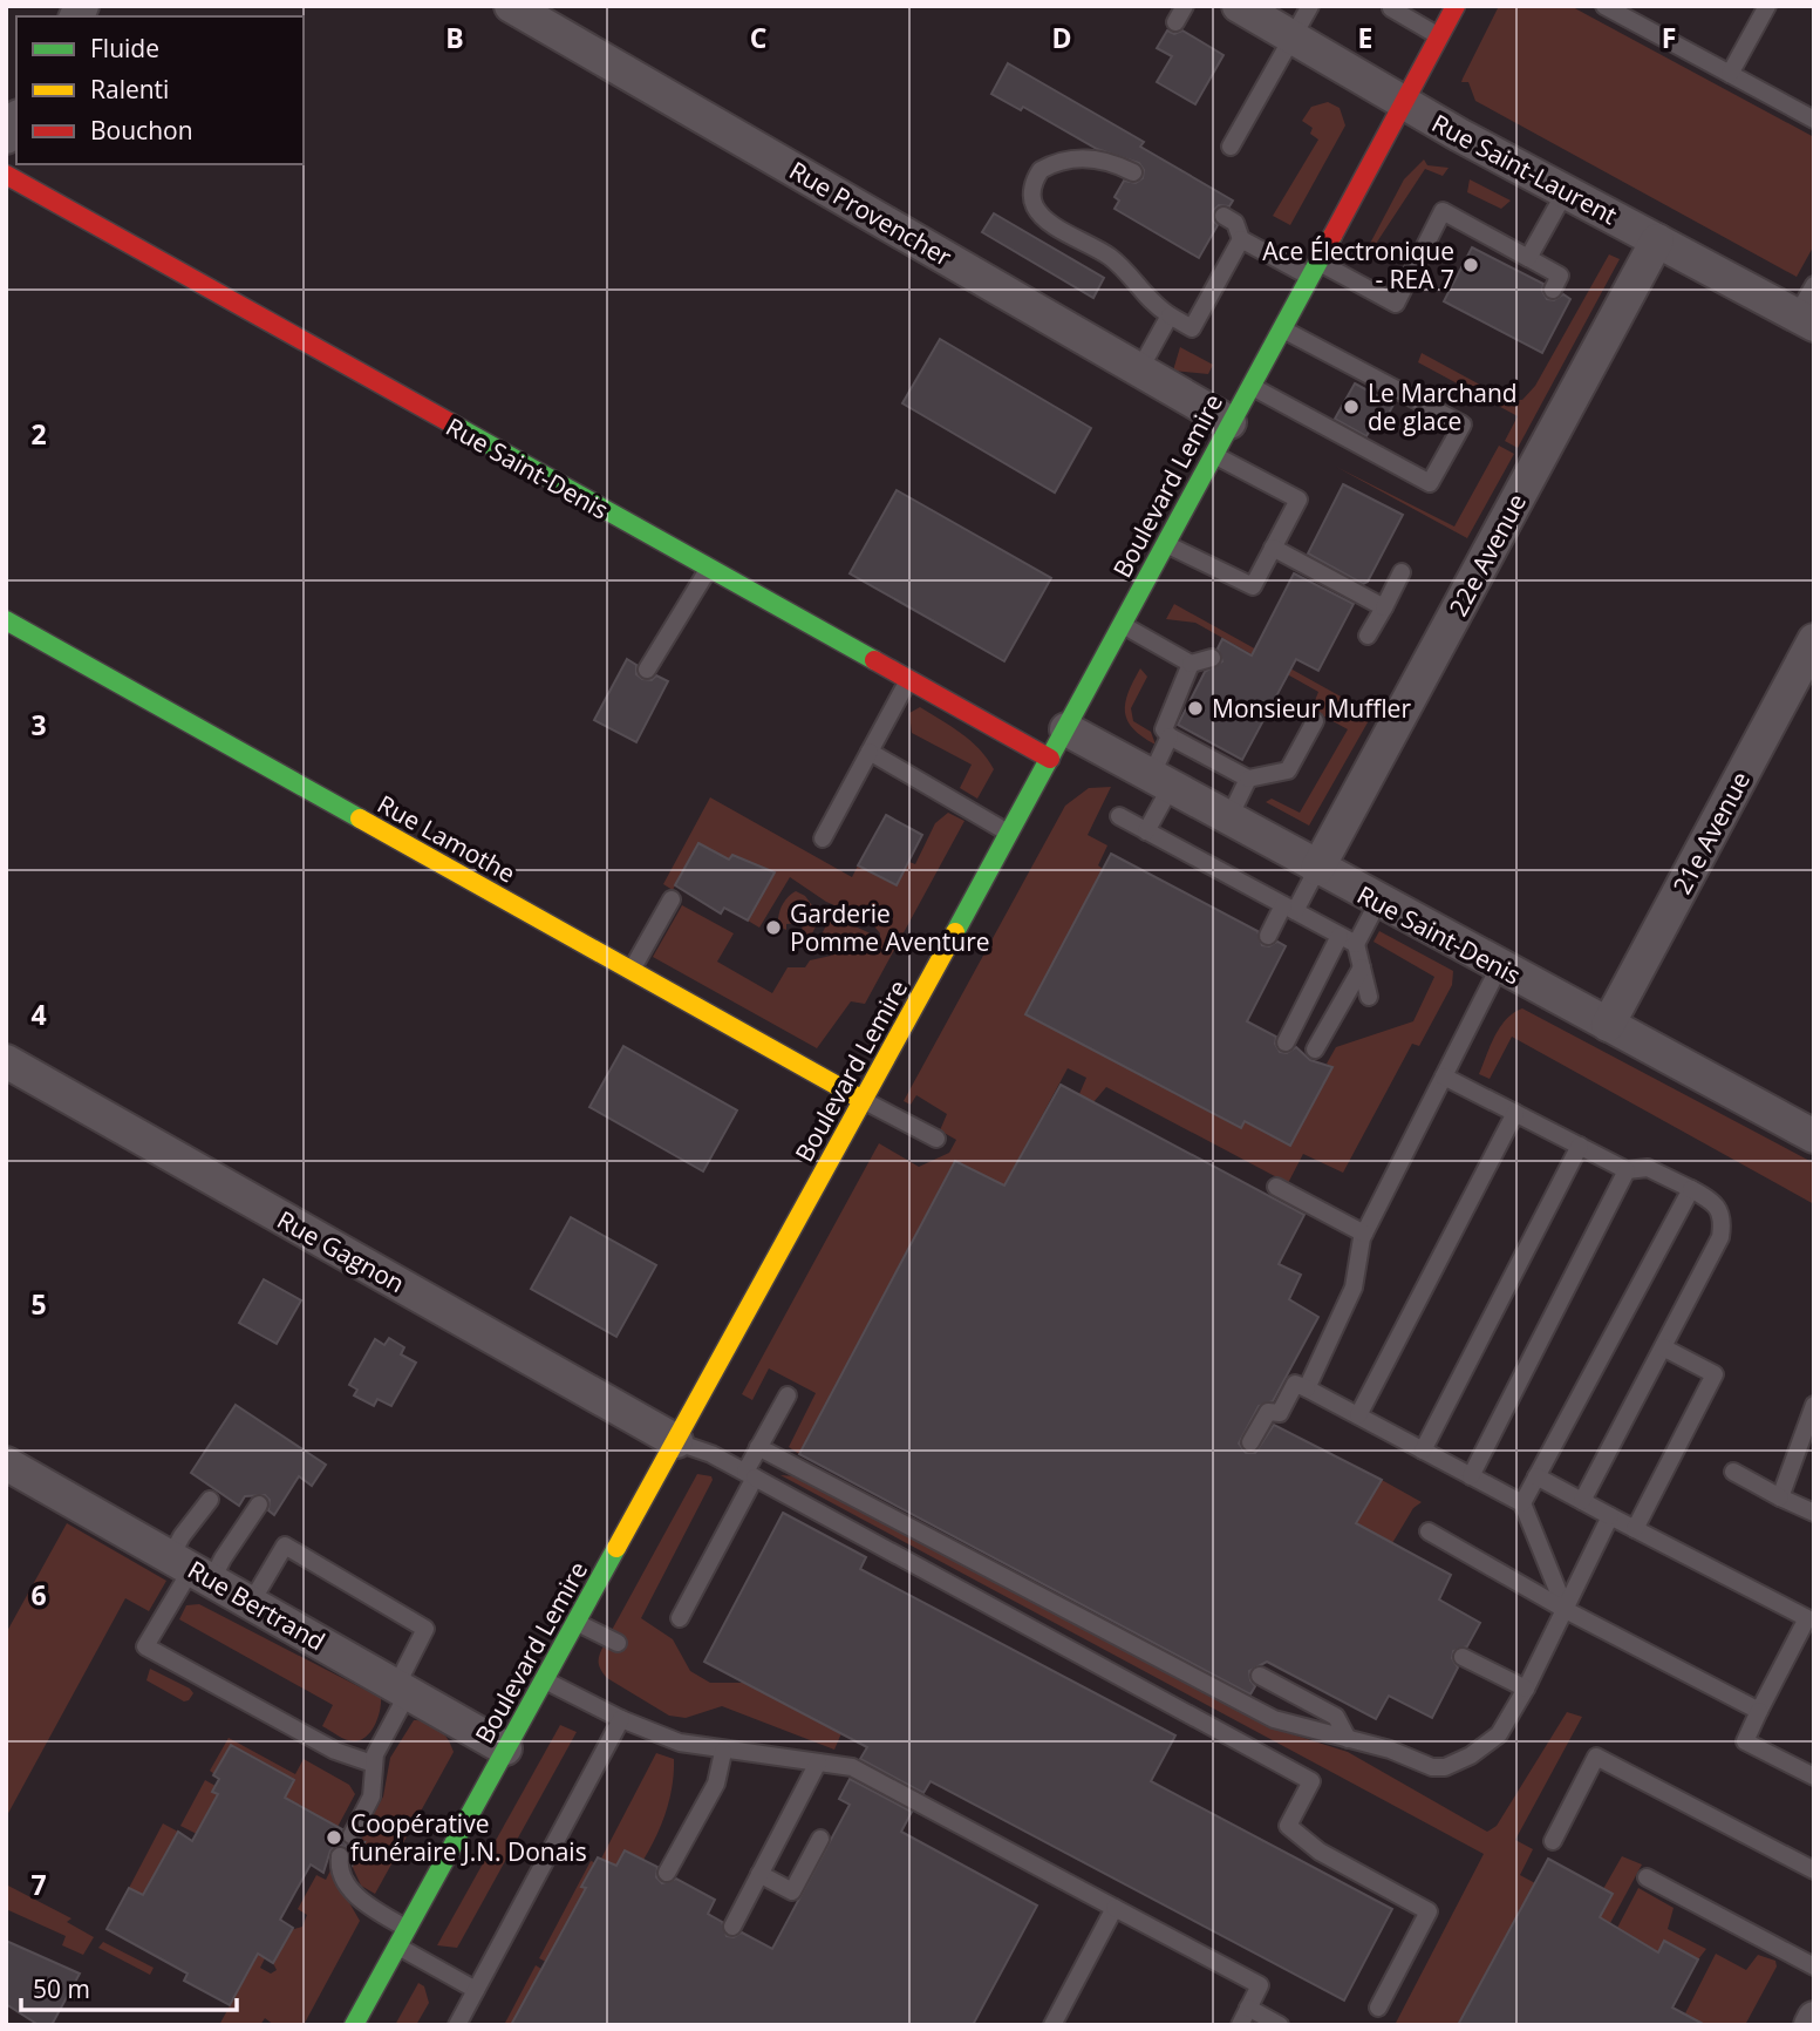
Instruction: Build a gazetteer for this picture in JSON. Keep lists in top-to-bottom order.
{
  "streets": {
    "main road": ["Rue Saint-Denis", "Boulevard Lemire", "Rue Lamothe"],
    "street": [
      "Rue Saint-Laurent",
      "Rue Provencher",
      "22e Avenue",
      "21e Avenue",
      "Rue Gagnon",
      "Rue Bertrand"
    ]
  },
  "crossings": [
    ["Rue Saint-Laurent", "Boulevard Lemire"],
    ["Rue Saint-Laurent", "22e Avenue"],
    ["Rue Provencher", "Boulevard Lemire"],
    ["Rue Saint-Denis", "Boulevard Lemire"],
    ["Rue Saint-Denis", "22e Avenue"],
    ["Rue Saint-Denis", "21e Avenue"],
    ["Boulevard Lemire", "Rue Lamothe"],
    ["Boulevard Lemire", "Rue Gagnon"],
    ["Boulevard Lemire", "Rue Bertrand"]
  ],
  "places": [
    "Ace Électronique - REA 7",
    "Le Marchand de glace",
    "Monsieur Muffler",
    "Garderie Pomme Aventure",
    "Coopérative funéraire J.N. Donais"
  ],
  "legend": ["Fluide", "Ralenti", "Bouchon"],
  "scale_bar": "50 m",
  "grid": {
    "columns": [
      "B",
      "C",
      "D",
      "E",
      "F"
    ],
    "rows": [
      "2",
      "3",
      "4",
      "5",
      "6",
      "7"
    ]
  }
}
